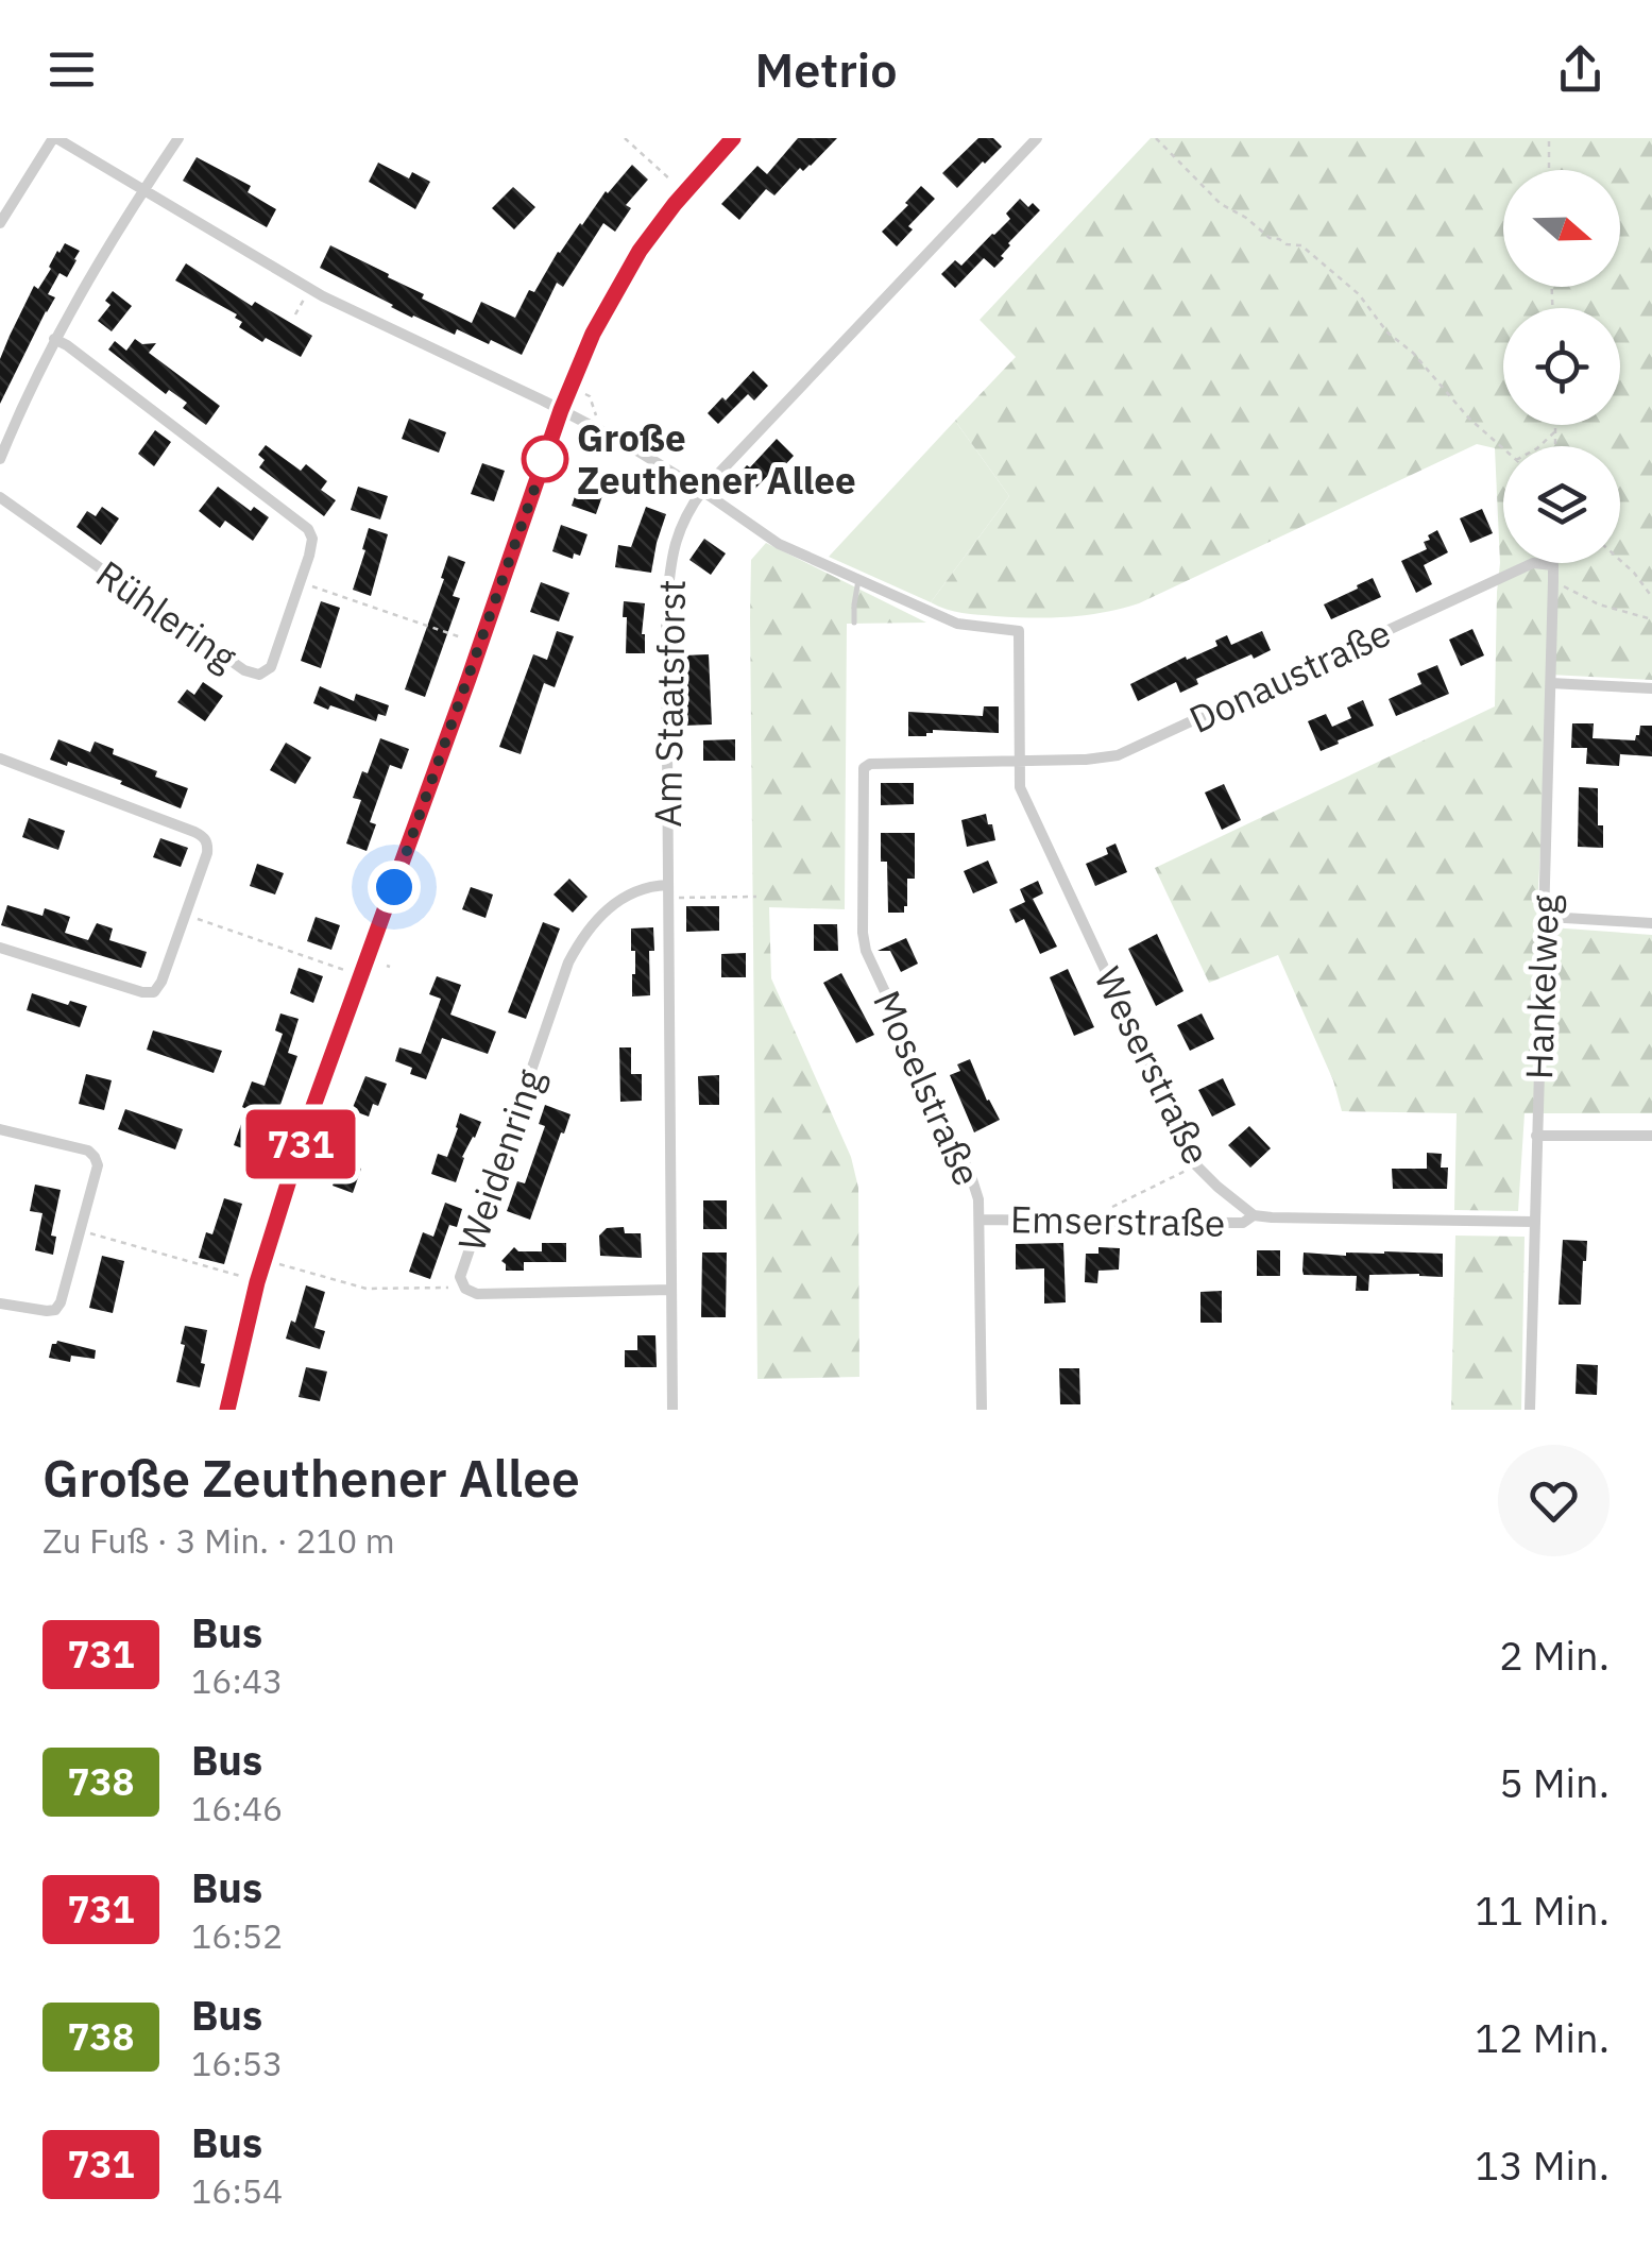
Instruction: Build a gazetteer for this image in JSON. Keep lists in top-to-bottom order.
{
  "streets": {
    "street": [
      "Rühlering",
      "Donaustraße",
      "Am Staatsforst",
      "Hankelweg",
      "Weserstraße",
      "Moselstraße",
      "Weidenring",
      "Emserstraße"
    ]
  },
  "crossings": [
    ["Donaustraße", "Hankelweg"],
    ["Donaustraße", "Weserstraße"],
    ["Donaustraße", "Moselstraße"],
    ["Am Staatsforst", "Weidenring"],
    ["Weserstraße", "Emserstraße"],
    ["Moselstraße", "Emserstraße"]
  ],
  "places": ["Große Zeuthener Allee"],
  "lines": ["bus line 731"],
  "north": "right",
  "page": {
    "header": "Metrio",
    "on_map": "731",
    "heading": ["Große Zeuthener Allee", "Zu Fuß · 3 Min. · 210 m"],
    "list": [
      {
        "mark": "731",
        "name": "Bus",
        "note": "16:43",
        "value": "2 Min."
      },
      {
        "mark": "738",
        "name": "Bus",
        "note": "16:46",
        "value": "5 Min."
      },
      {
        "mark": "731",
        "name": "Bus",
        "note": "16:52",
        "value": "11 Min."
      },
      {
        "mark": "738",
        "name": "Bus",
        "note": "16:53",
        "value": "12 Min."
      },
      {
        "mark": "731",
        "name": "Bus",
        "note": "16:54",
        "value": "13 Min."
      }
    ]
  }
}
